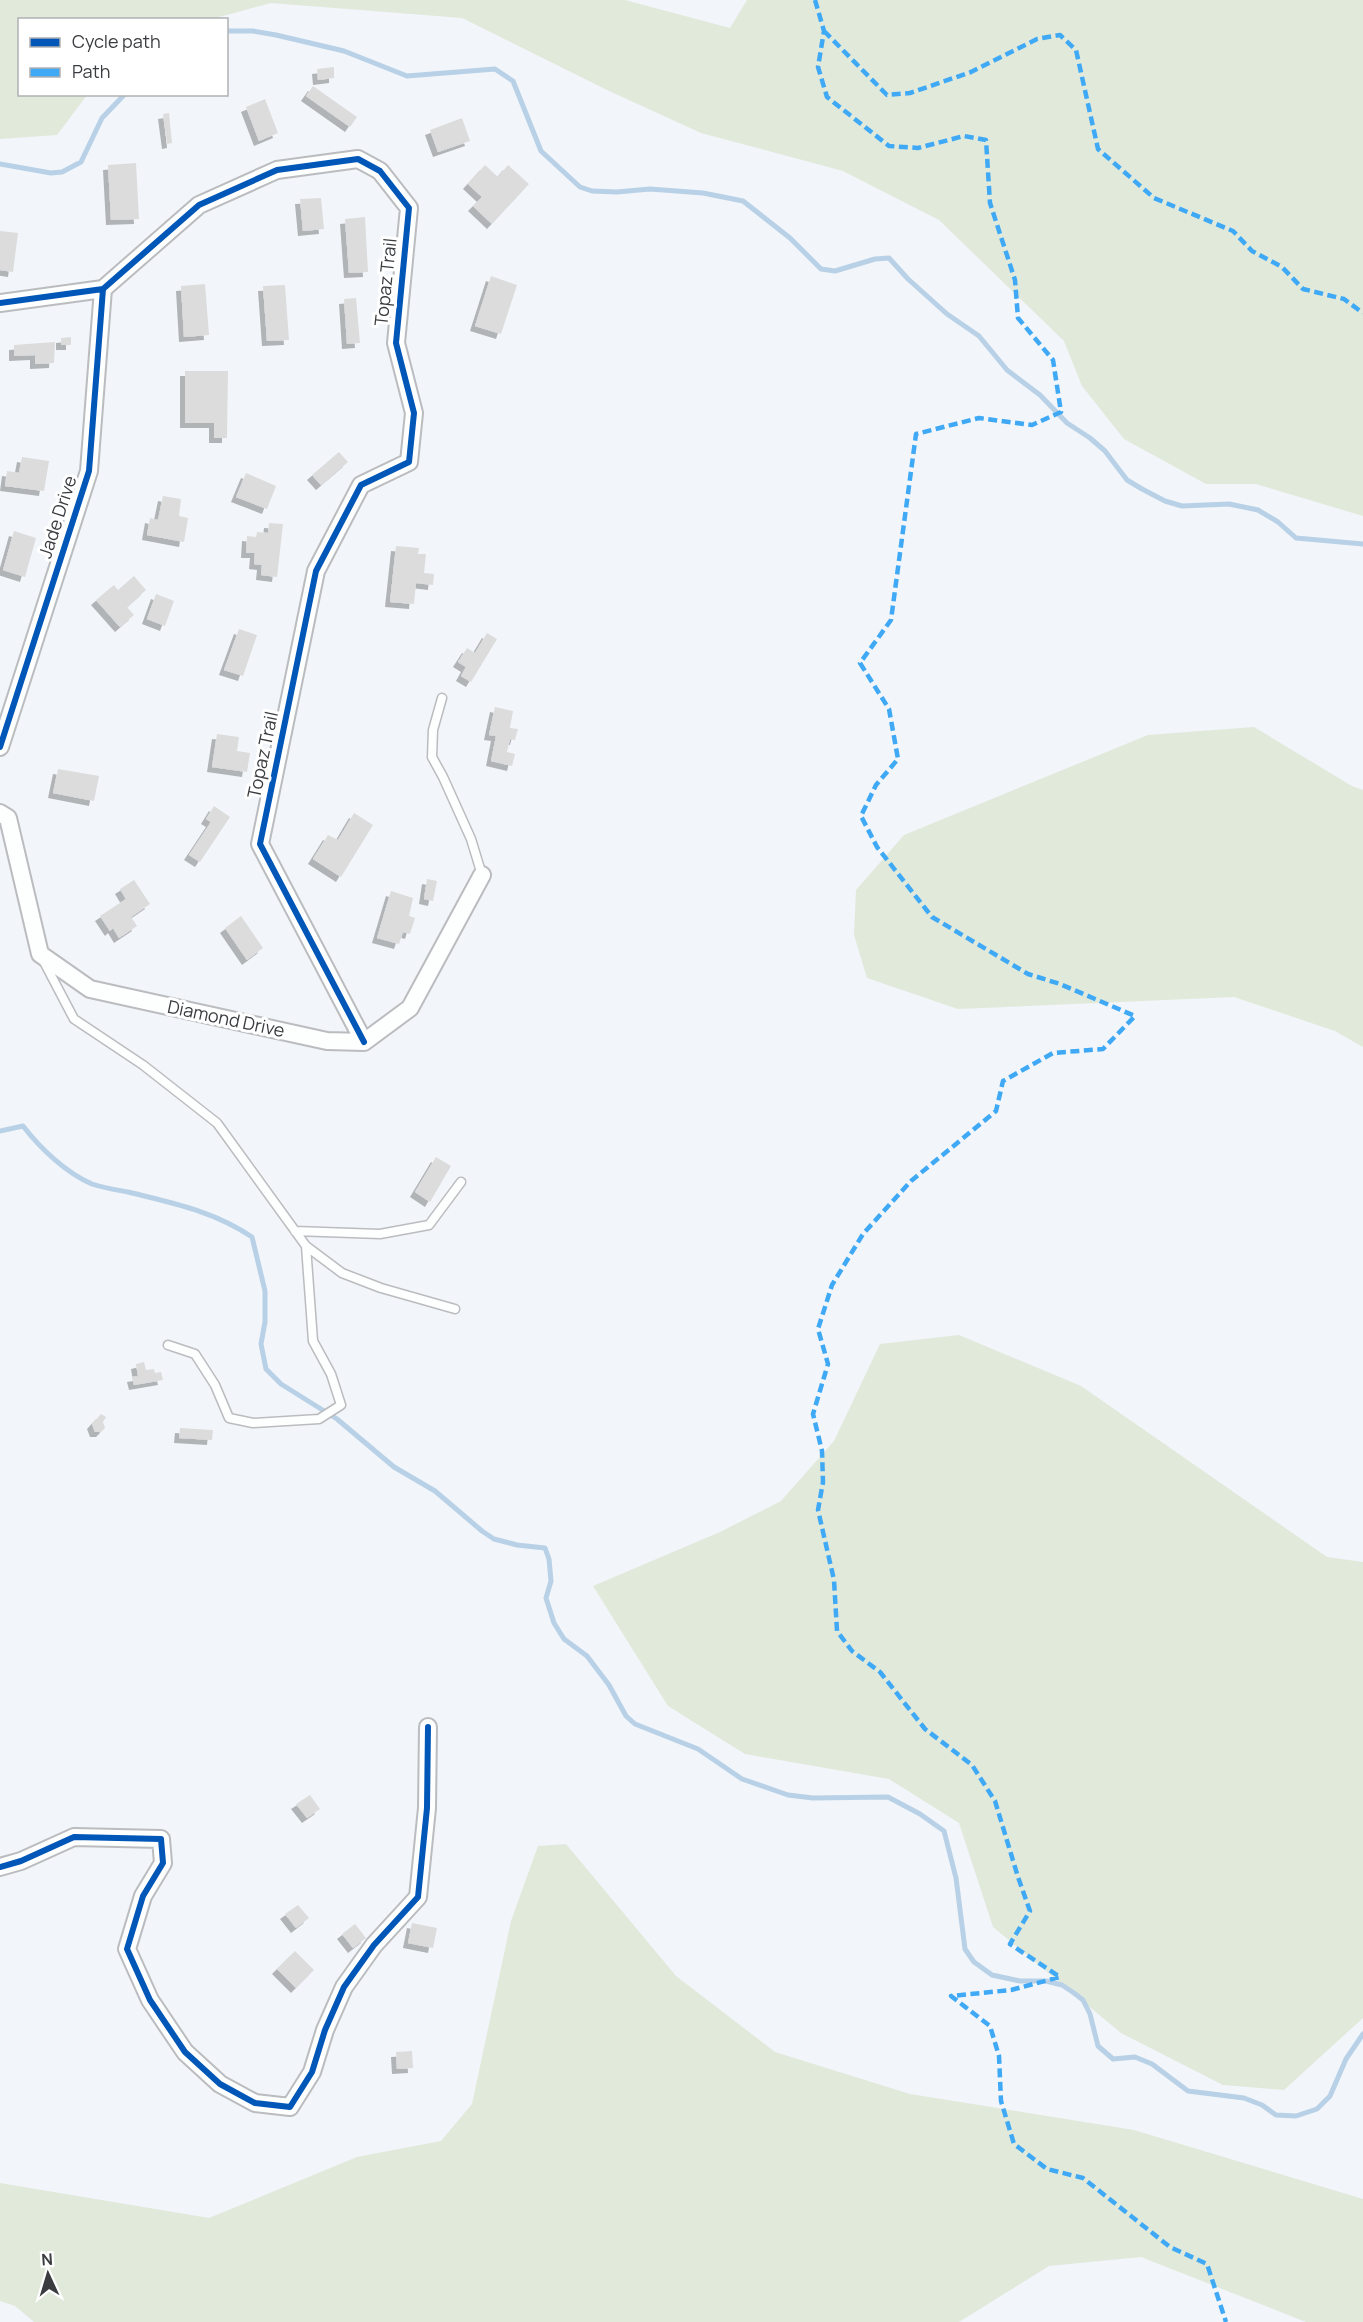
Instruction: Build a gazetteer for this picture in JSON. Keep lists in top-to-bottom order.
{
  "streets": {
    "street": ["Topaz Trail", "Jade Drive", "Diamond Drive"]
  },
  "crossings": [
    ["Topaz Trail", "Jade Drive"],
    ["Topaz Trail", "Diamond Drive"]
  ],
  "legend": ["Cycle path", "Path"],
  "north": "top"
}
